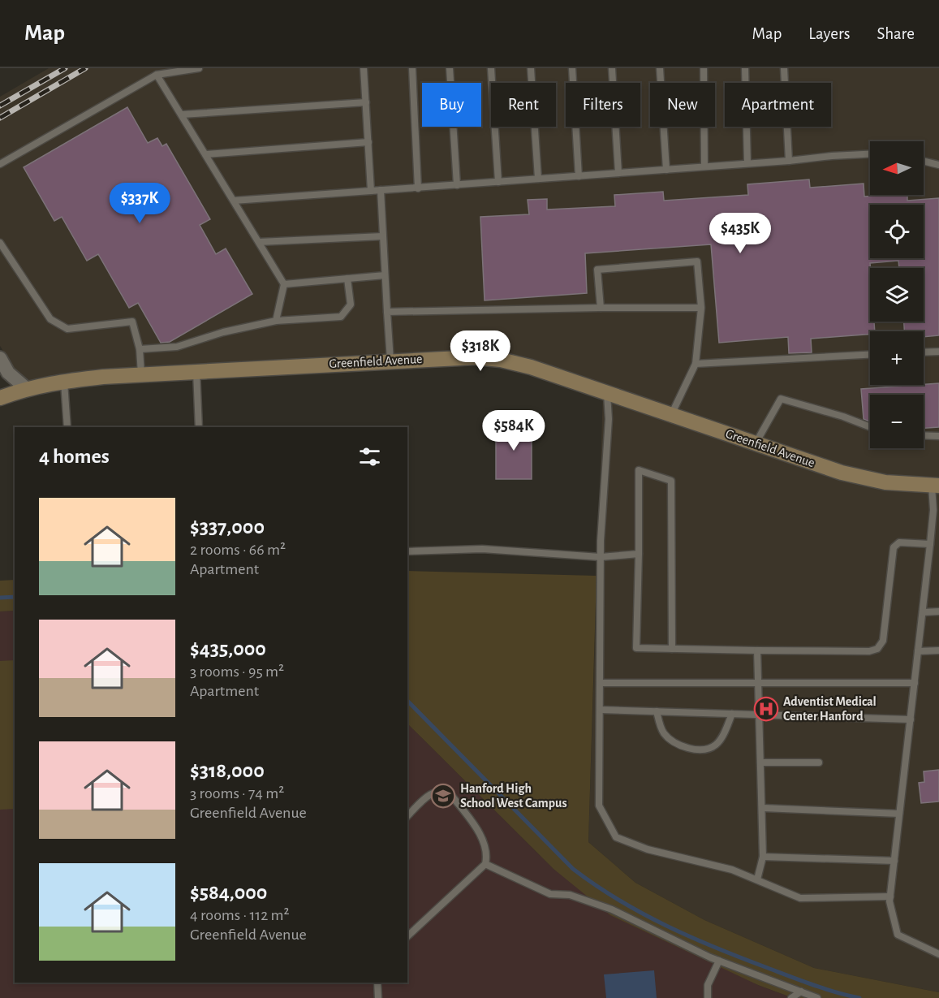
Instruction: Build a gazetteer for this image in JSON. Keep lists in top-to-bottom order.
{
  "streets": {
    "street": ["Greenfield Avenue"]
  },
  "places": {
    "hospital": ["Adventist Medical Center Hanford"],
    "school or university": ["Hanford High School West Campus"]
  },
  "north": "left",
  "page": {
    "header": "Map",
    "nav": ["Map", "Layers", "Share"],
    "chip": [
      "Buy",
      "Rent",
      "Filters",
      "New",
      "Apartment"
    ],
    "map_buttons": ["+", "−"],
    "price": [
      "$337K",
      "$435K",
      "$318K",
      "$584K"
    ],
    "heading": "4 homes",
    "list": [
      {
        "name": "$337,000",
        "note": "2 rooms · 66 m² · Apartment"
      },
      {
        "name": "$435,000",
        "note": "3 rooms · 95 m² · Apartment"
      },
      {
        "name": "$318,000",
        "note": "3 rooms · 74 m² · Greenfield Avenue"
      },
      {
        "name": "$584,000",
        "note": "4 rooms · 112 m² · Greenfield Avenue"
      }
    ]
  }
}
